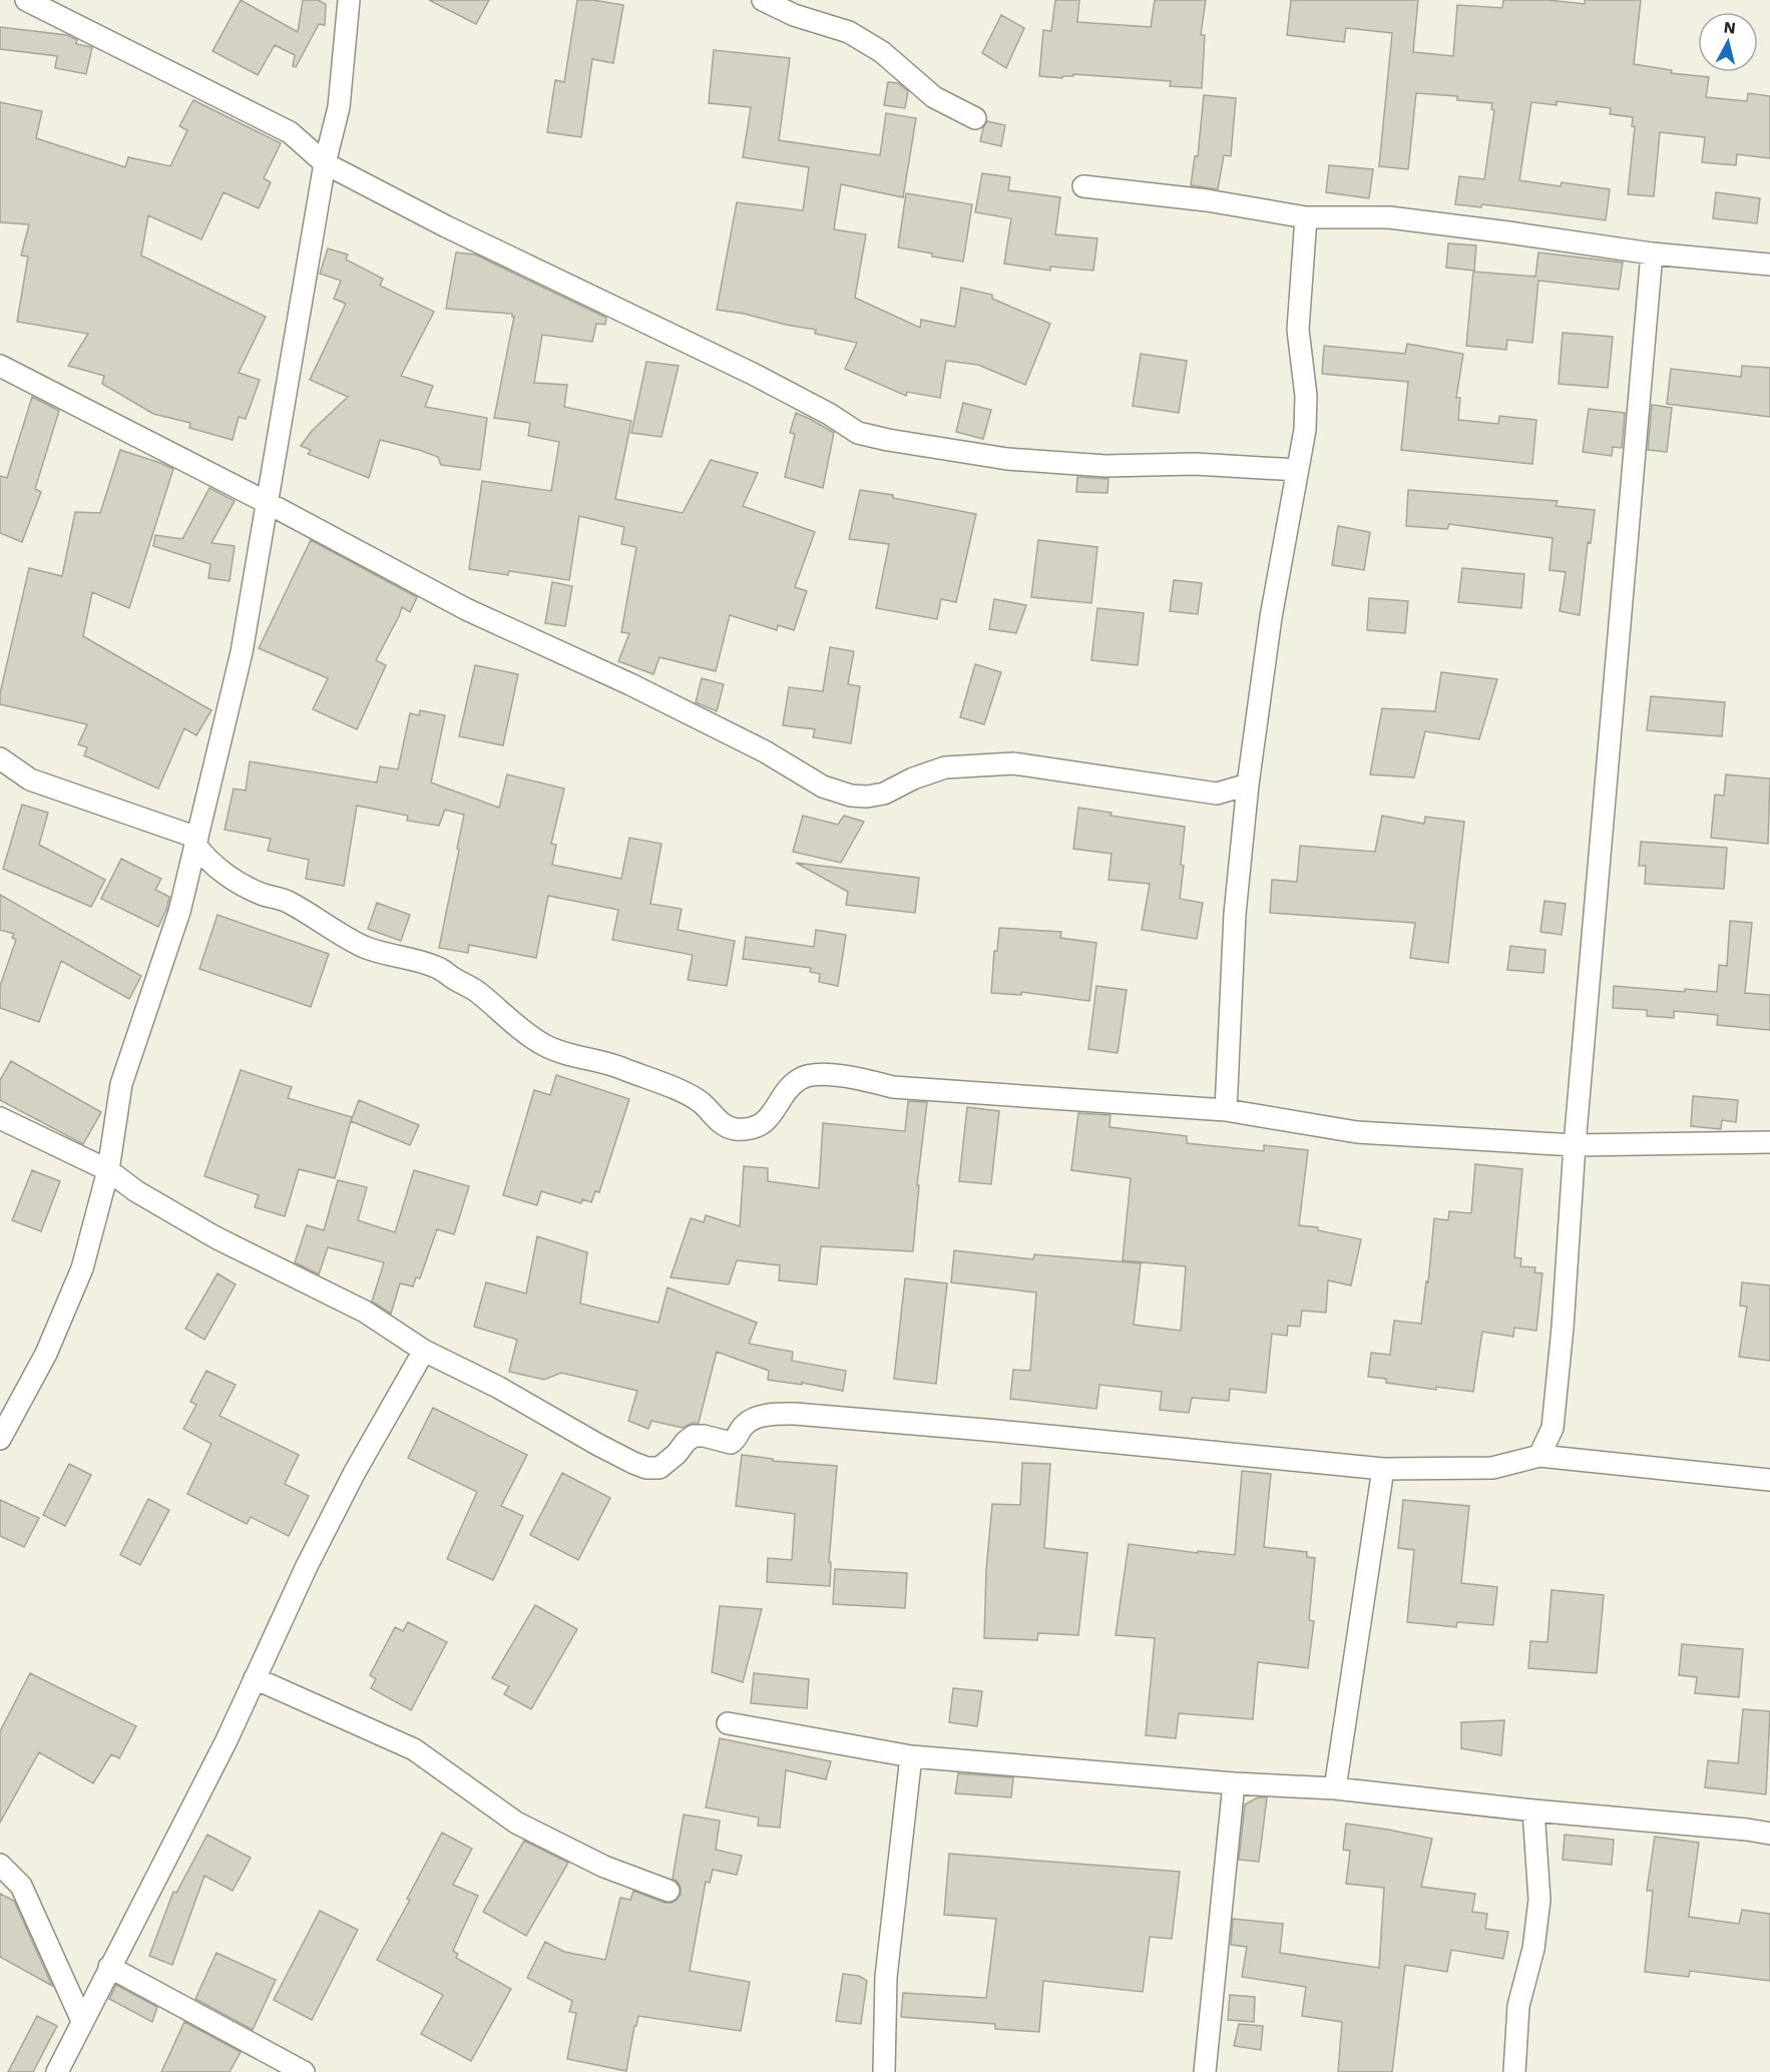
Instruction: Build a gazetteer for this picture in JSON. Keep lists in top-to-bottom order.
{
  "north": "top"
}
